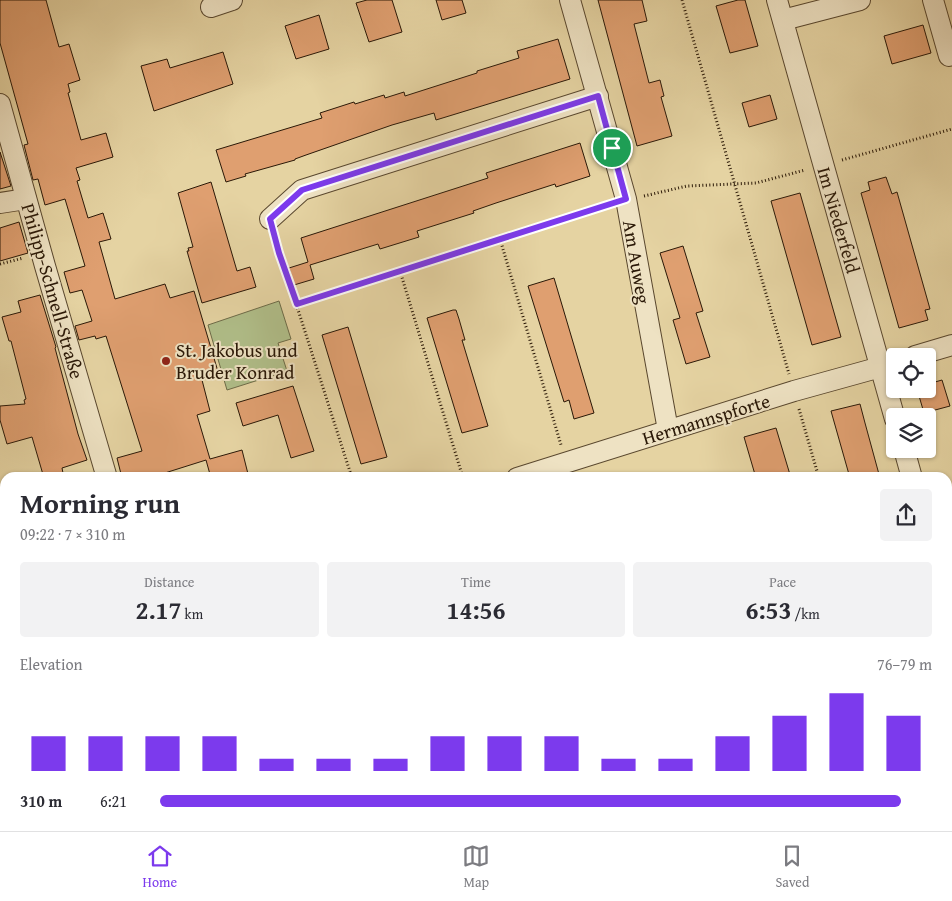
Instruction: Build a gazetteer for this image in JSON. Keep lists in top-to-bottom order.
{
  "streets": {
    "street": [
      "Im Niederfeld",
      "Am Auweg",
      "Philipp-Schnell-Straße",
      "Hermannspforte"
    ]
  },
  "crossings": [
    ["Am Auweg", "Hermannspforte"]
  ],
  "places": ["St. Jakobus und Bruder Konrad"],
  "page": {
    "heading": ["Morning run", "09:22 · 7 × 310 m"],
    "stats": [
      ["Distance", "2.17 km"],
      ["Time", "14:56"],
      ["Pace", "6:53 /km"]
    ],
    "chart": ["Elevation", "76–79 m"],
    "list": [
      {
        "name": "310 m",
        "note": "6:21"
      }
    ],
    "tabs": ["Home", "Map", "Saved"]
  }
}
